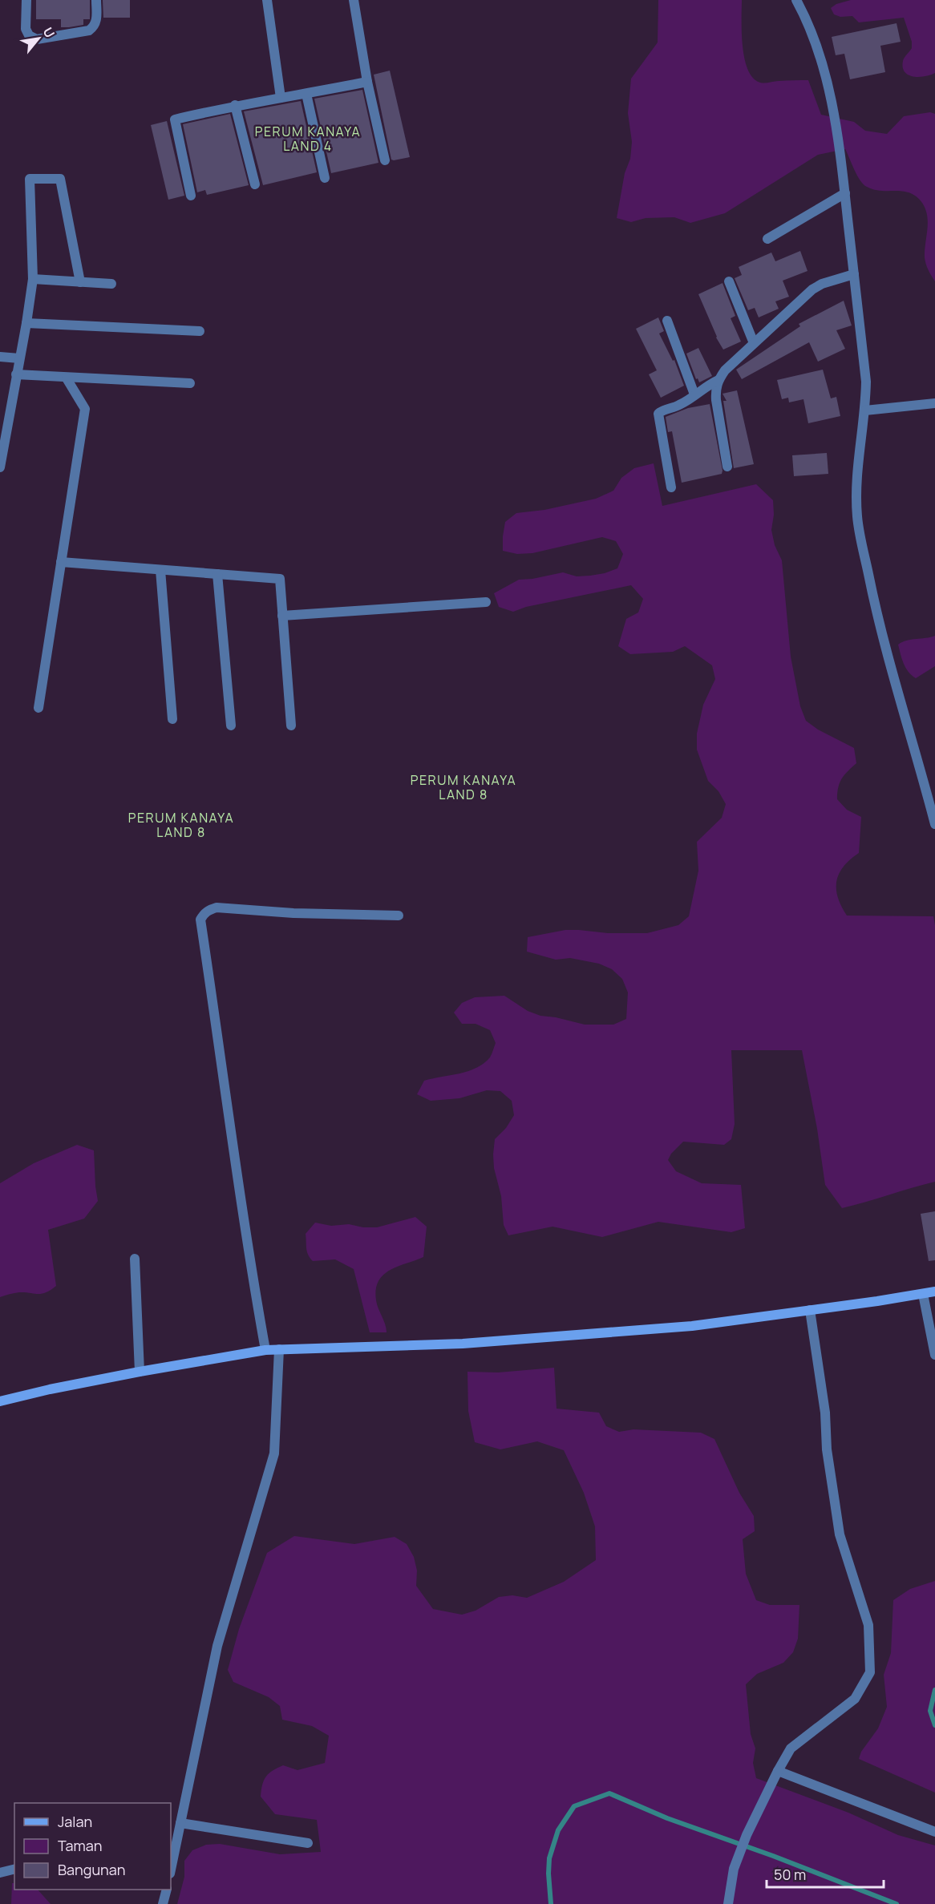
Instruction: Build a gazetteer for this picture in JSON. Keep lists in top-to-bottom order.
{
  "districts": ["PERUM KANAYA LAND 4", "PERUM KANAYA LAND 8", "PERUM KANAYA LAND 8"],
  "legend": ["Jalan", "Taman", "Bangunan"],
  "scale_bar": "50 m",
  "north": "top right"
}
